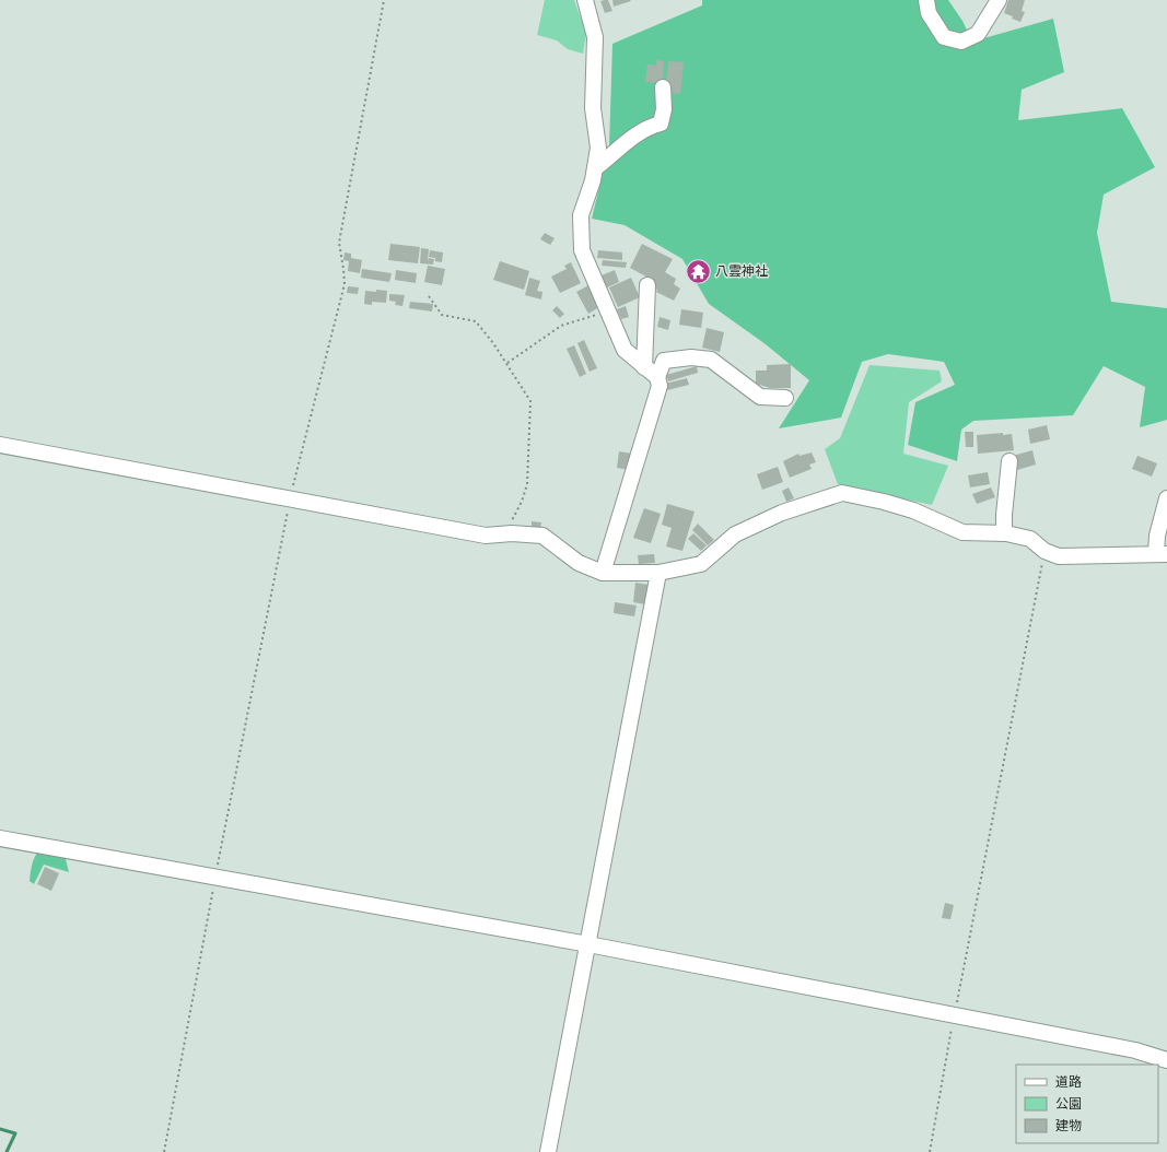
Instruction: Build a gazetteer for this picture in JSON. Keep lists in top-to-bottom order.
{
  "places": {
    "temple": ["八雲神社"]
  },
  "legend": ["道路", "公園", "建物"]
}
